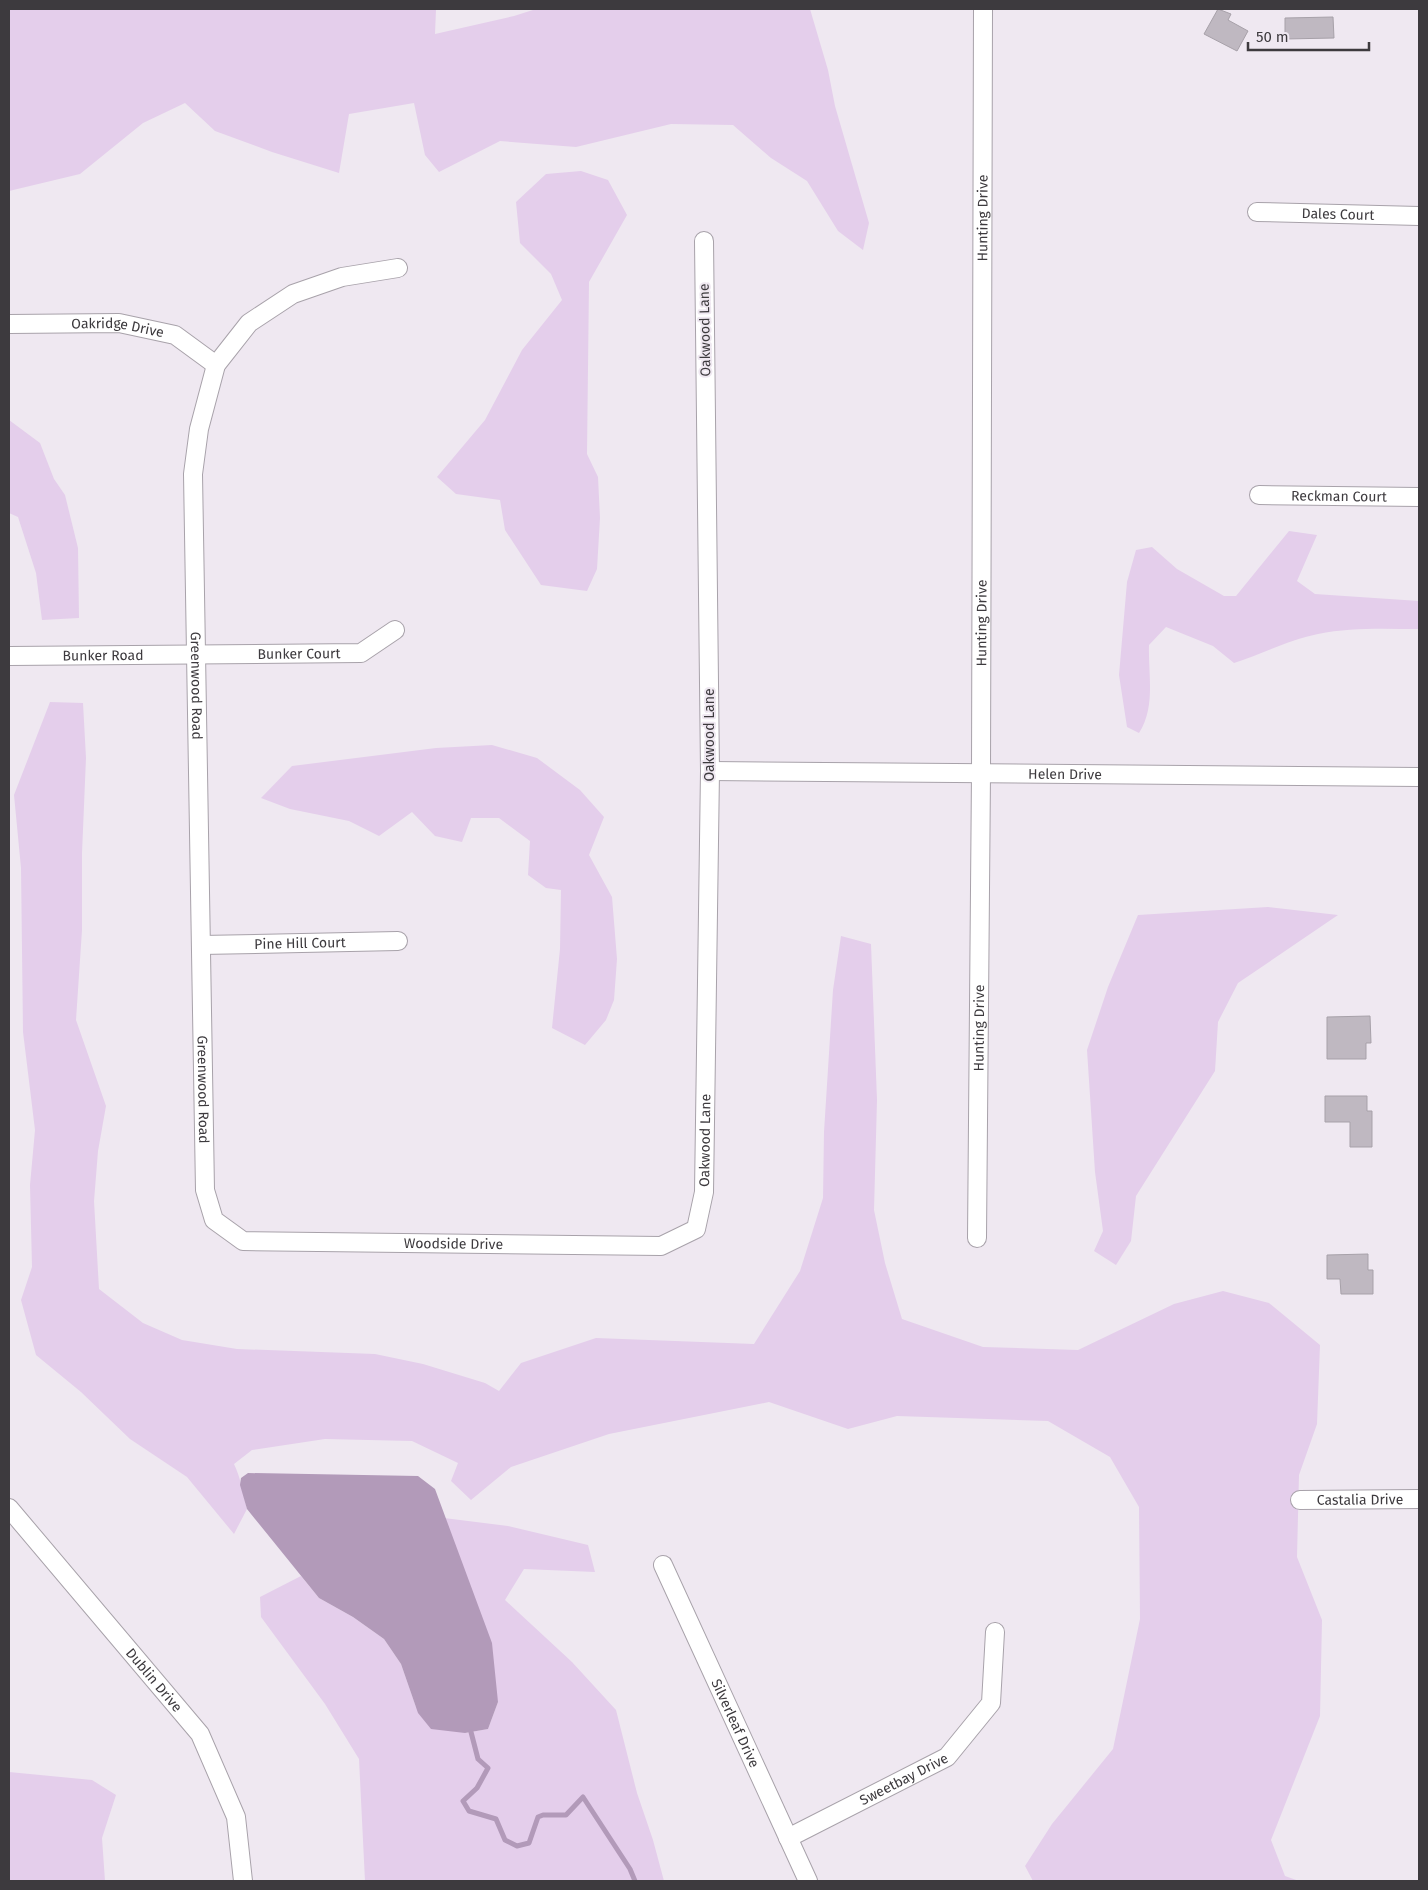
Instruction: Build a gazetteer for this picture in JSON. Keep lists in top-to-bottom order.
{
  "streets": {
    "street": [
      "Dales Court",
      "Hunting Drive",
      "Oakridge Drive",
      "Oakwood Lane",
      "Reckman Court",
      "Bunker Court",
      "Bunker Road",
      "Greenwood Road",
      "Helen Drive",
      "Pine Hill Court",
      "Woodside Drive",
      "Castalia Drive",
      "Dublin Drive",
      "Silverleaf Drive",
      "Sweetbay Drive"
    ]
  },
  "crossings": [
    ["Hunting Drive", "Helen Drive"],
    ["Oakridge Drive", "Greenwood Road"],
    ["Oakwood Lane", "Helen Drive"],
    ["Oakwood Lane", "Woodside Drive"],
    ["Bunker Court", "Bunker Road"],
    ["Bunker Court", "Greenwood Road"],
    ["Bunker Road", "Greenwood Road"],
    ["Greenwood Road", "Pine Hill Court"],
    ["Greenwood Road", "Woodside Drive"],
    ["Silverleaf Drive", "Sweetbay Drive"]
  ],
  "scale_bar": "50 m"
}
